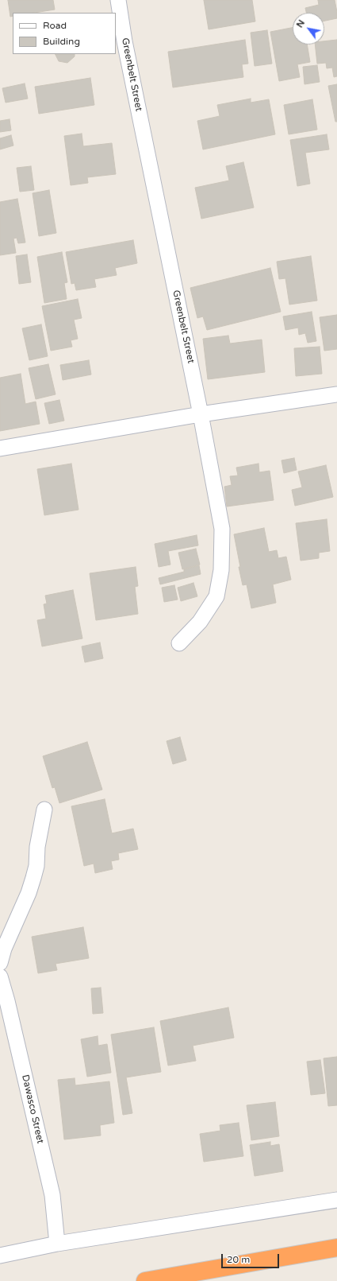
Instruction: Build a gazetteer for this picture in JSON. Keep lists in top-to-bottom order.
{
  "streets": {
    "street": ["Greenbelt Street", "Dawasco Street"]
  },
  "legend": ["Road", "Building"],
  "scale_bar": "20 m",
  "north": "top left"
}
